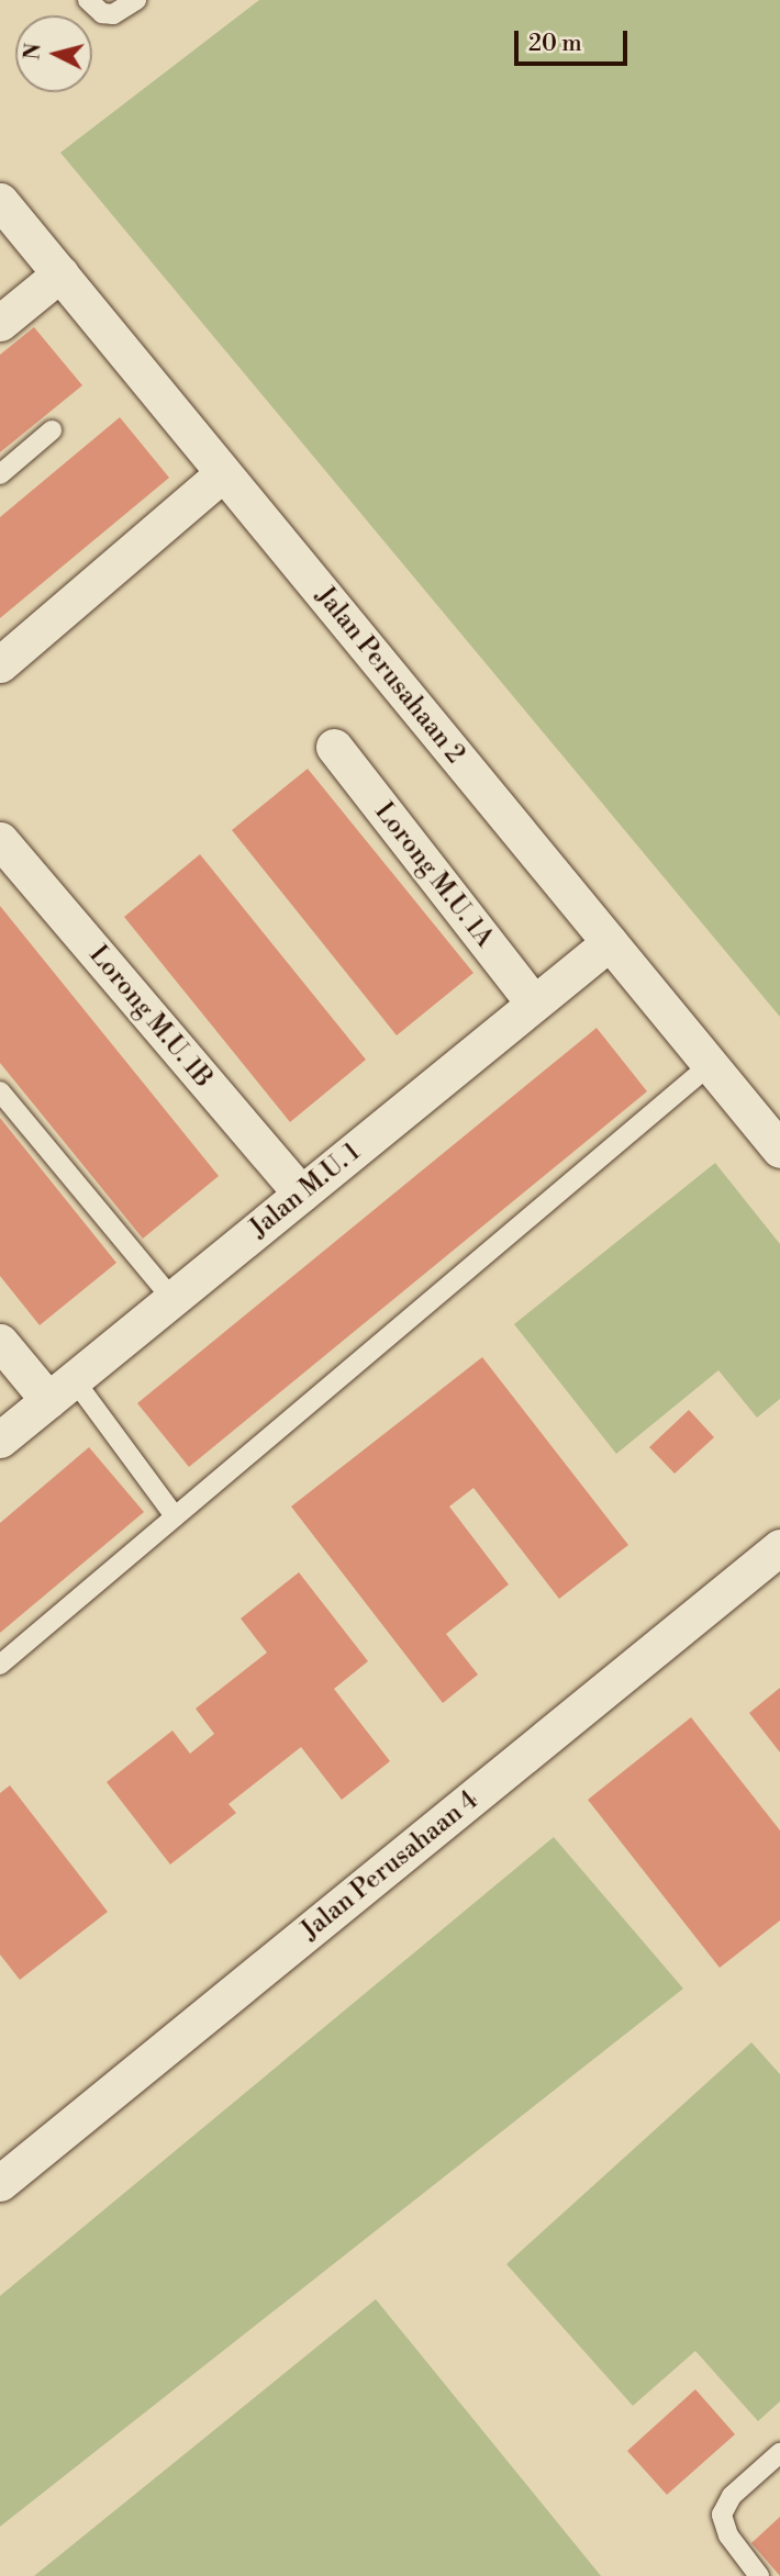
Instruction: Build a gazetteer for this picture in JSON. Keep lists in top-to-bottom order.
{
  "streets": {
    "street": [
      "Jalan Perusahaan 2",
      "Lorong M.U. 1A",
      "Lorong M.U. 1B",
      "Jalan M.U. 1",
      "Jalan Perusahaan 4"
    ]
  },
  "crossings": [
    ["Jalan Perusahaan 2", "Jalan M.U. 1"],
    ["Lorong M.U. 1A", "Jalan M.U. 1"],
    ["Lorong M.U. 1B", "Jalan M.U. 1"]
  ],
  "scale_bar": "20 m",
  "north": "left"
}
